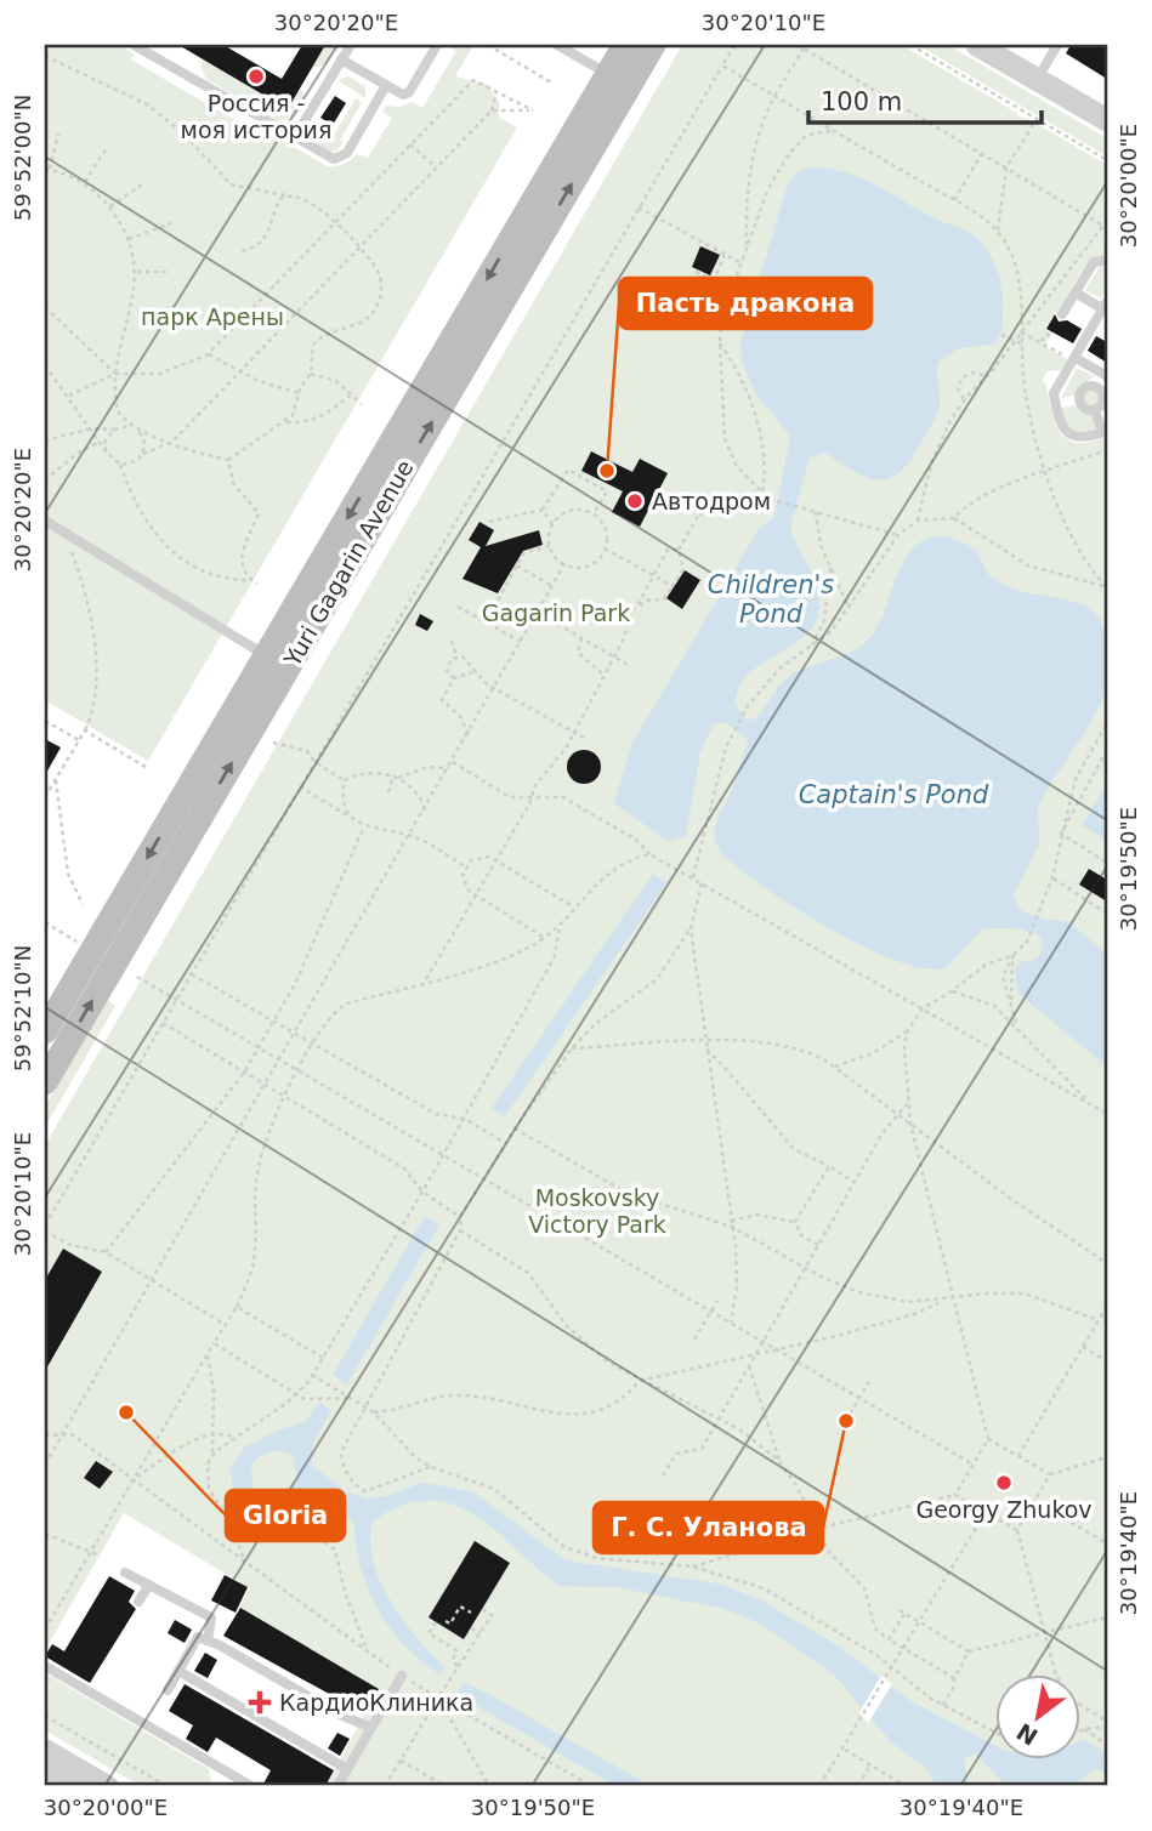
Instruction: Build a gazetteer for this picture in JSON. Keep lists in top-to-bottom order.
{
  "streets": {
    "main road": ["Yuri Gagarin Avenue"]
  },
  "water": ["Children's Pond", "Captain's Pond"],
  "parks": ["парк Арены", "Gagarin Park", "Moskovsky Victory Park"],
  "places": {
    "other": [
      "Россия - моя история",
      "Пасть дракона",
      "Автодром",
      "Gloria",
      "Г. С. Уланова",
      "Georgy Zhukov"
    ],
    "health": ["КардиоКлиника"]
  },
  "scale_bar": "100 m",
  "north": "bottom left",
  "coordinates": [
    "30°20'20\"E",
    "30°20'10\"E",
    "59°52'00\"N",
    "30°20'00\"E",
    "30°19'50\"E",
    "59°52'10\"N",
    "30°19'40\"E"
  ]
}
